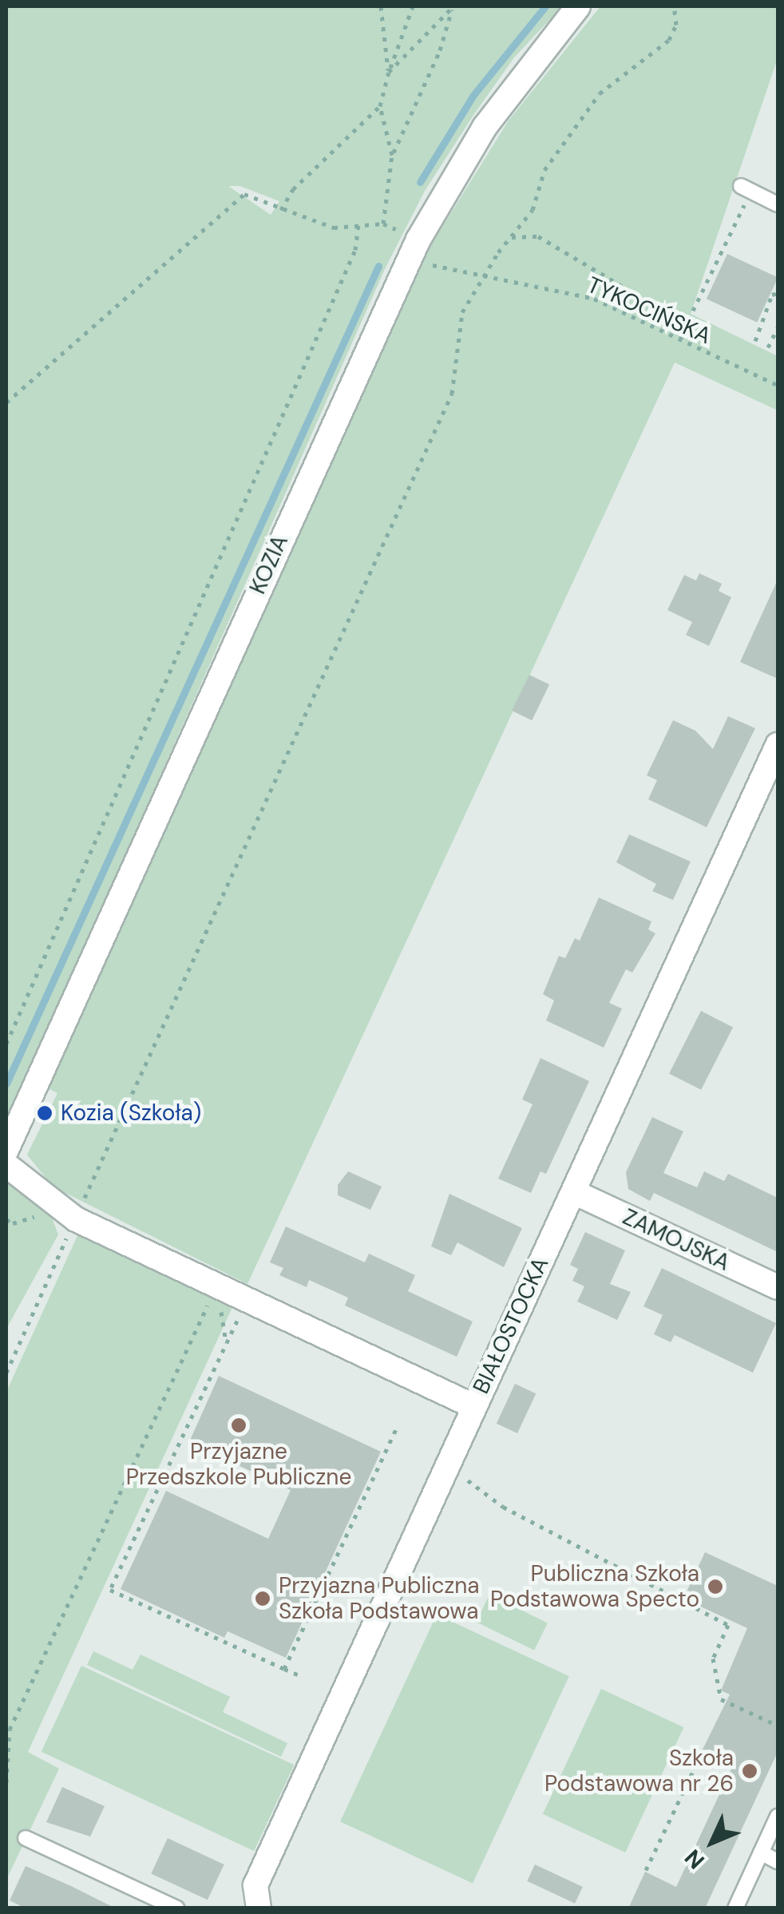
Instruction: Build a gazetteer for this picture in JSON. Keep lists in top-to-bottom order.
{
  "streets": {
    "street": ["KOZIA", "ZAMOJSKA", "BIAŁOSTOCKA"],
    "path": ["TYKOCIŃSKA"]
  },
  "crossings": [
    ["TYKOCIŃSKA", "KOZIA"],
    ["ZAMOJSKA", "BIAŁOSTOCKA"]
  ],
  "places": [
    "Kozia (Szkoła)",
    "Przyjazne Przedszkole Publiczne",
    "Publiczna Szkoła Podstawowa Specto",
    "Przyjazna Publiczna Szkoła Podstawowa",
    "Szkoła Podstawowa nr 26"
  ],
  "north": "bottom left"
}
